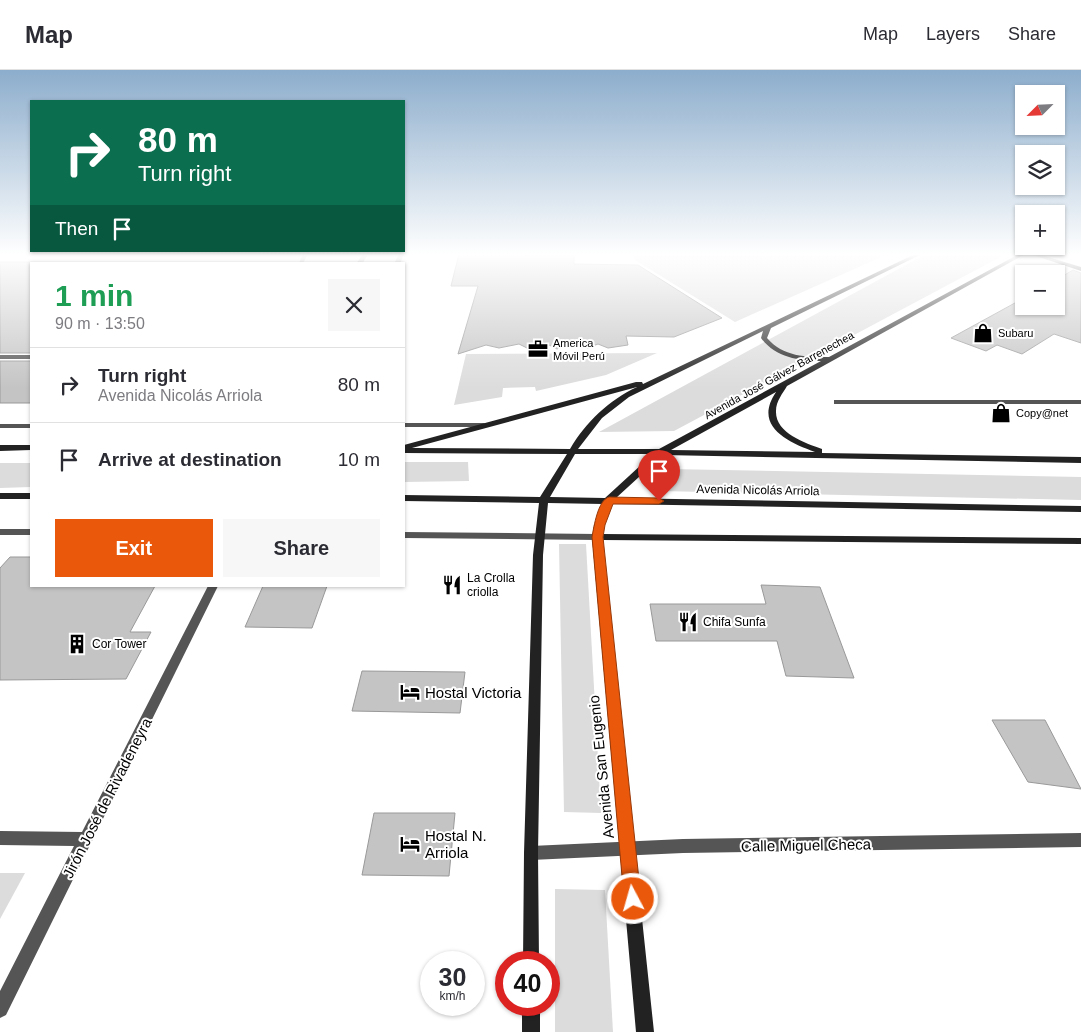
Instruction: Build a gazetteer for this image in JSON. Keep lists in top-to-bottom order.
{
  "streets": {
    "main road": ["Avenida José Gálvez Barrenechea", "Avenida Nicolás Arriola", "Avenida San Eugenio"],
    "street": ["Jirón José de Rivadeneyra", "Calle Miguel Checa"]
  },
  "crossings": [
    ["Avenida José Gálvez Barrenechea", "Avenida Nicolás Arriola"],
    ["Avenida José Gálvez Barrenechea", "Avenida San Eugenio"],
    ["Avenida Nicolás Arriola", "Avenida San Eugenio"],
    ["Avenida San Eugenio", "Calle Miguel Checa"]
  ],
  "places": {
    "shop": ["Subaru", "Copy@net"],
    "office": ["America Móvil Perú"],
    "restaurant": ["La Crolla criolla", "Chifa Sunfa"],
    "building": ["Cor Tower"],
    "hotel": ["Hostal Victoria", "Hostal N. Arriola"]
  },
  "north": "bottom left",
  "page": {
    "header": "Map",
    "nav": ["Map", "Layers", "Share"],
    "map_buttons": ["+", "−"],
    "turn": ["80 m", "Turn right"],
    "then": "Then",
    "heading": ["1 min", "90 m · 13:50"],
    "list": [
      {
        "name": "Turn right",
        "note": "Avenida Nicolás Arriola",
        "value": "80 m"
      },
      {
        "name": "Arrive at destination",
        "value": "10 m"
      }
    ],
    "buttons": ["Exit", "Share"],
    "speed": "30 km/h",
    "limit": "40"
  }
}
